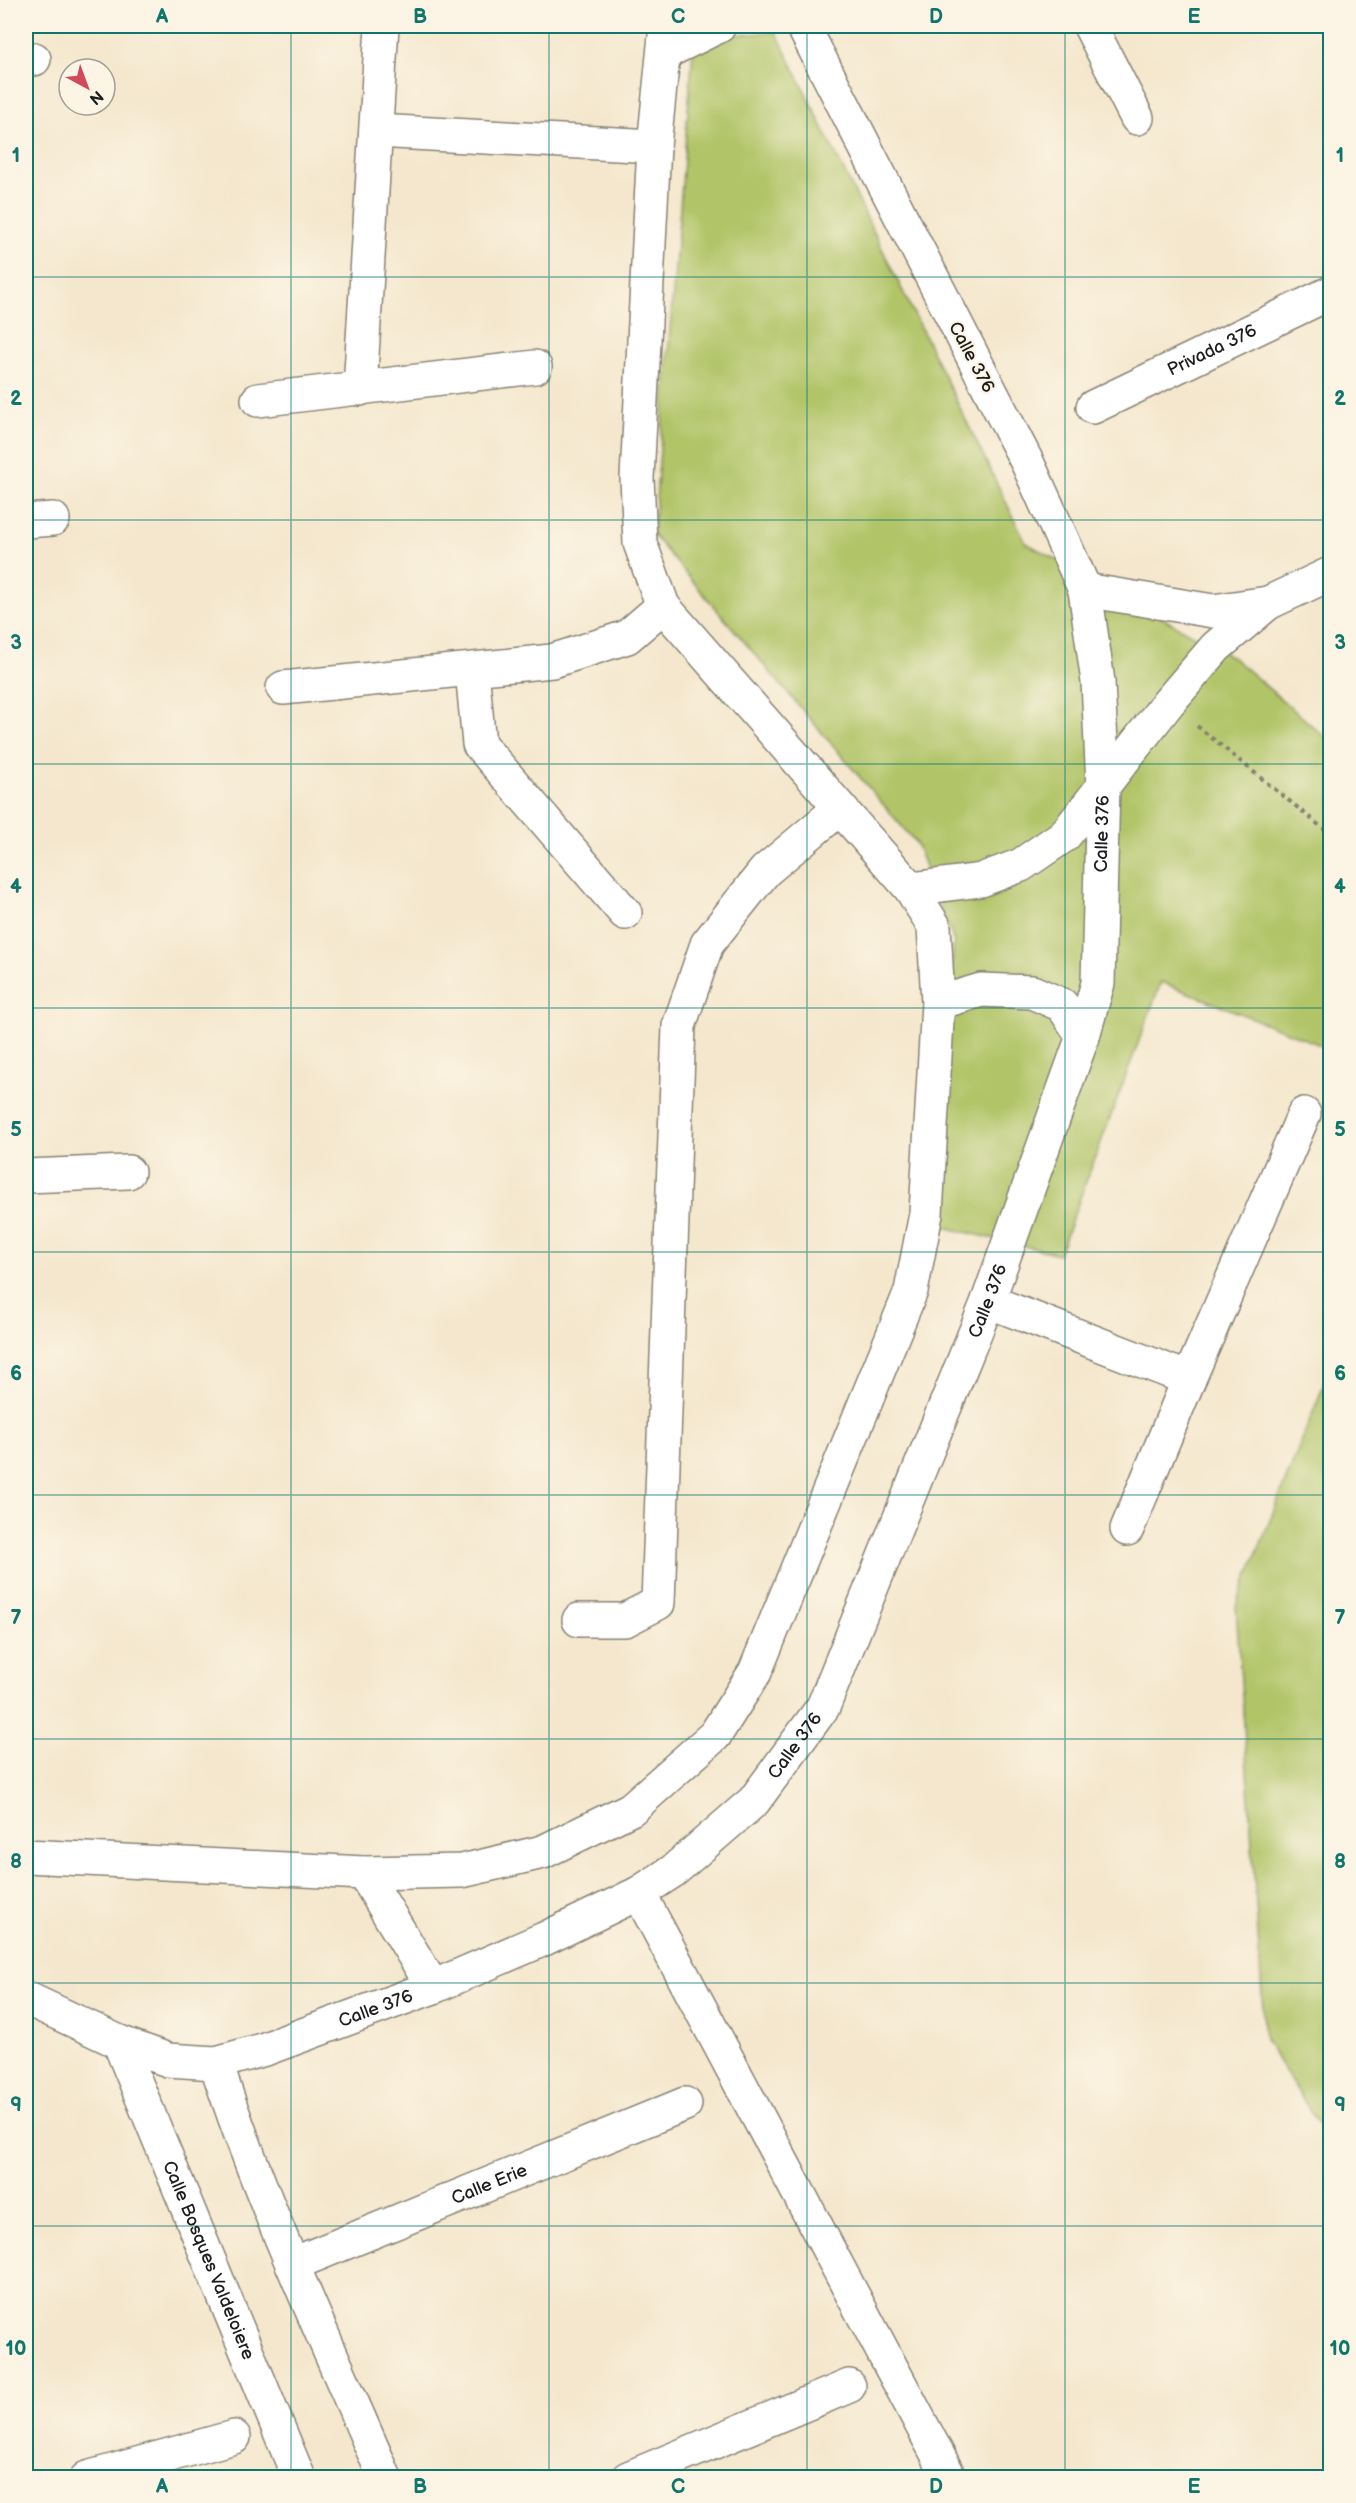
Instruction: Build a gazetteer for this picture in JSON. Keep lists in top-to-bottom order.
{
  "streets": {
    "street": [
      "Privada 376",
      "Calle 376",
      "Calle Erie",
      "Calle Bosques Valdeloiere"
    ]
  },
  "crossings": [
    ["Calle 376", "Calle Bosques Valdeloiere"]
  ],
  "north": "bottom right",
  "grid": {
    "columns": [
      "A",
      "B",
      "C",
      "D",
      "E"
    ],
    "rows": [
      "1",
      "2",
      "3",
      "4",
      "5",
      "6",
      "7",
      "8",
      "9",
      "10"
    ]
  }
}
